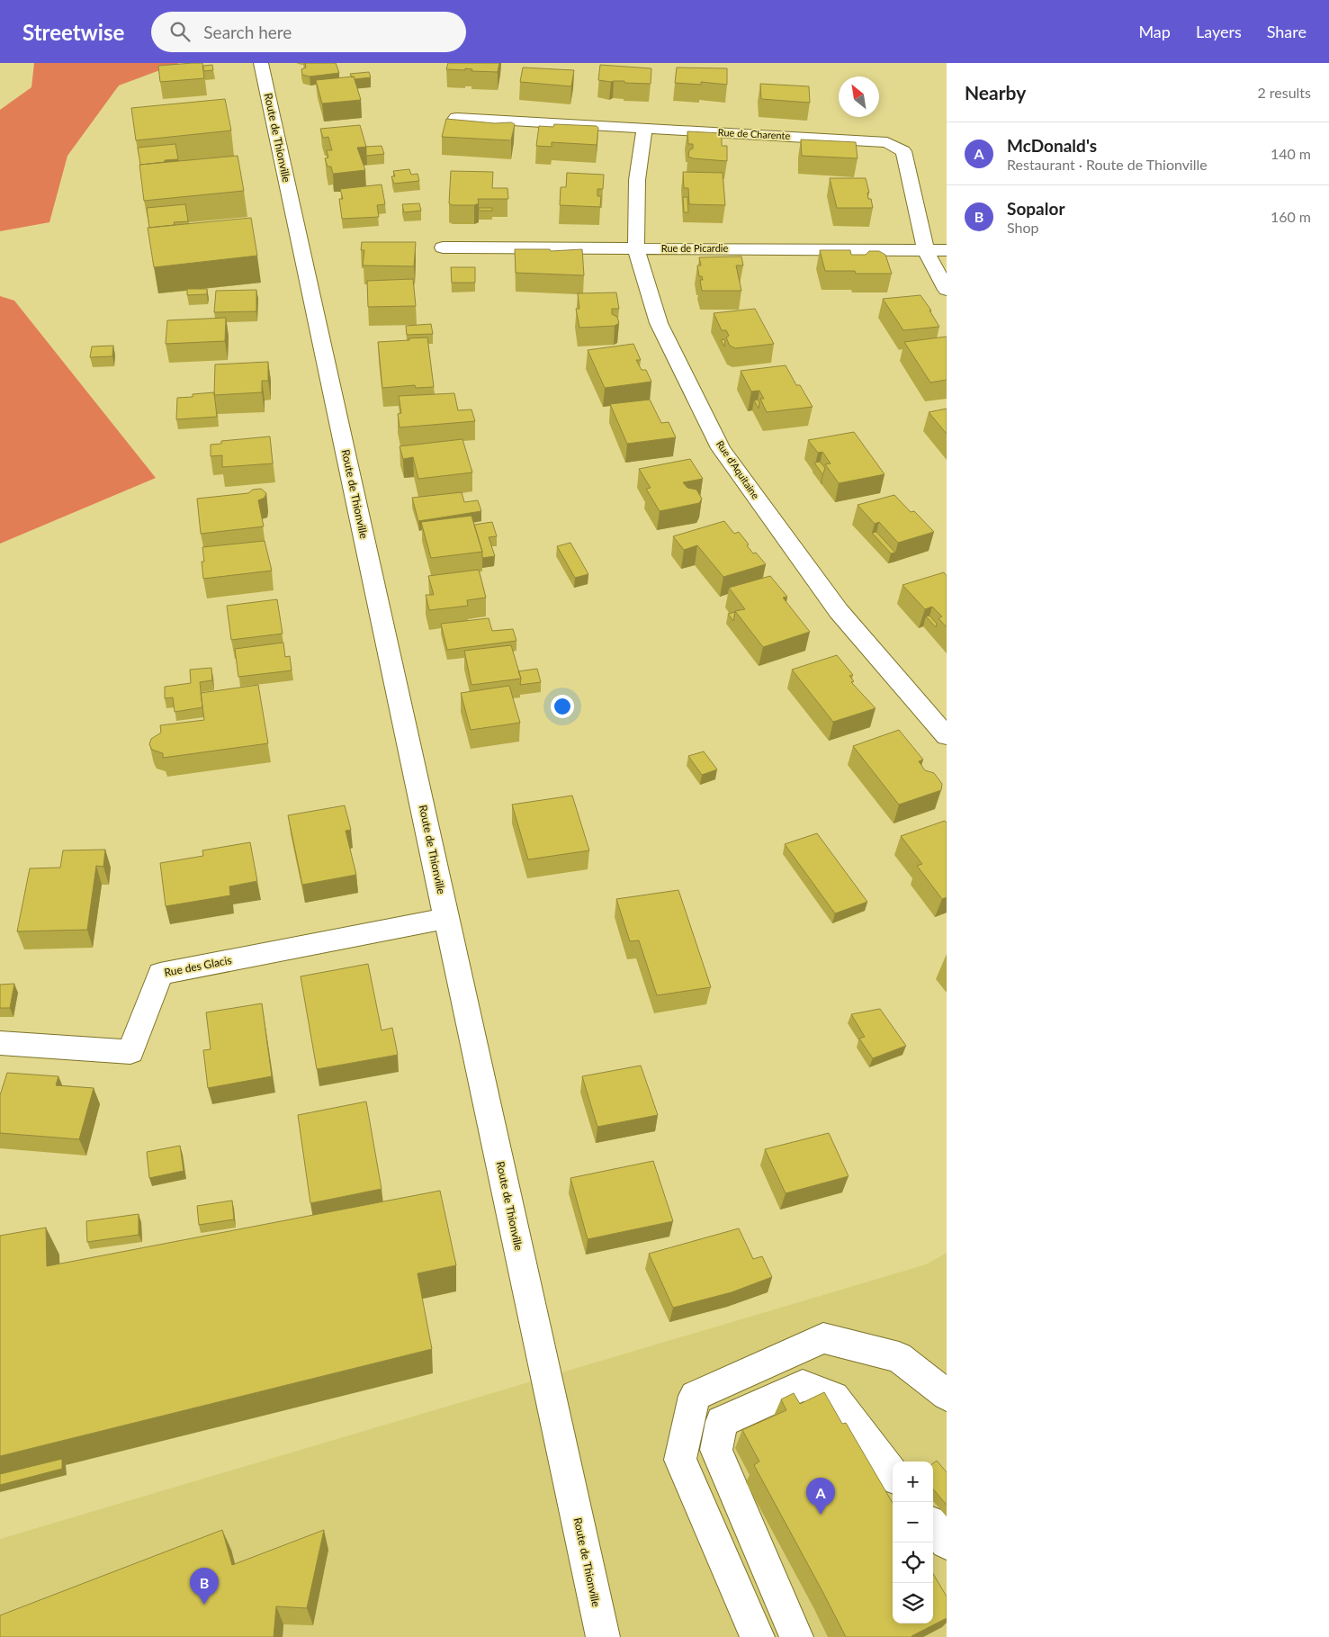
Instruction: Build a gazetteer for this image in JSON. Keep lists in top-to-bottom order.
{
  "streets": {
    "street": [
      "Rue de Charente",
      "Route de Thionville",
      "Rue de Picardie",
      "Rue d'Aquitaine",
      "Rue des Glacis"
    ]
  },
  "crossings": [
    ["Rue de Charente", "Rue de Picardie"],
    ["Rue de Charente", "Rue d'Aquitaine"],
    ["Route de Thionville", "Rue des Glacis"],
    ["Rue de Picardie", "Rue d'Aquitaine"]
  ],
  "north": "top left",
  "page": {
    "header": "Streetwise",
    "search": "Search here",
    "nav": ["Map", "Layers", "Share"],
    "heading": ["Nearby", "2 results"],
    "list": [
      {
        "mark": "A",
        "name": "McDonald's",
        "note": "Restaurant · Route de Thionville",
        "value": "140 m"
      },
      {
        "mark": "B",
        "name": "Sopalor",
        "note": "Shop",
        "value": "160 m"
      }
    ],
    "map_buttons": ["+", "−"],
    "pins": ["A", "B"]
  }
}
